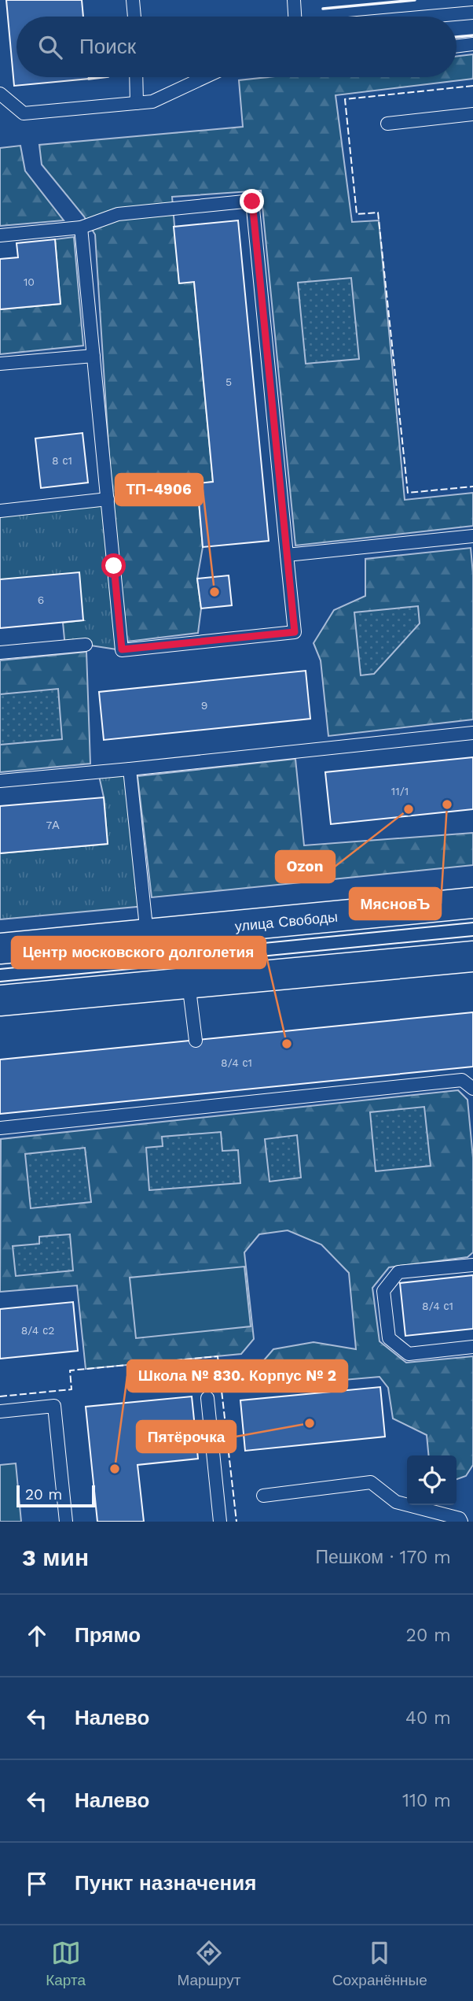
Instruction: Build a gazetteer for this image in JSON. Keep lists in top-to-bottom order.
{
  "streets": {
    "main road": ["улица Свободы"]
  },
  "places": [
    "ТП-4906",
    "МясновЪ",
    "Ozon",
    "Центр московского долголетия",
    "Пятёрочка",
    "Школа № 830. Корпус № 2"
  ],
  "house_numbers": [
    "10",
    "5",
    "8 с1",
    "6",
    "9",
    "11/1",
    "7А",
    "8/4 с1",
    "8/4 с1",
    "8/4 с2"
  ],
  "scale_bar": "20 m",
  "page": {
    "search": "Поиск",
    "scale": "20 m",
    "heading": ["3 мин", "Пешком · 170 m"],
    "list": [
      ["Прямо", "20 m"],
      ["Налево", "40 m"],
      ["Налево", "110 m"],
      "Пункт назначения"
    ],
    "nav": ["Карта", "Маршрут", "Сохранённые"]
  }
}
